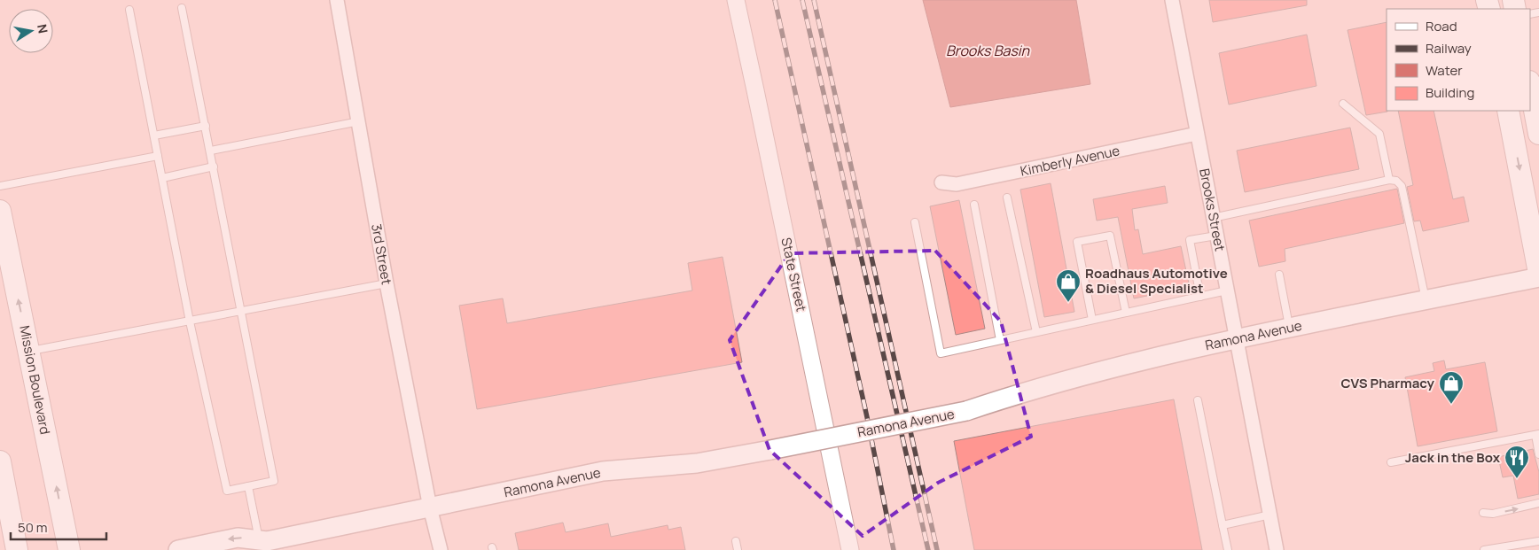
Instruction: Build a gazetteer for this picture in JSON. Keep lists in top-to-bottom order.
{
  "streets": {
    "main road": ["Ramona Avenue", "Mission Boulevard"],
    "street": [
      "Kimberly Avenue",
      "Brooks Street",
      "3rd Street",
      "State Street"
    ]
  },
  "crossings": [
    ["Kimberly Avenue", "Brooks Street"],
    ["Brooks Street", "Ramona Avenue"],
    ["3rd Street", "Ramona Avenue"]
  ],
  "one_way": ["Mission Boulevard"],
  "water": ["Brooks Basin"],
  "places": {
    "shop": ["Roadhaus Automotive & Diesel Specialist", "CVS Pharmacy"],
    "restaurant": ["Jack in the Box"]
  },
  "legend": [
    "Road",
    "Railway",
    "Water",
    "Building"
  ],
  "scale_bar": "50 m",
  "north": "right"
}
